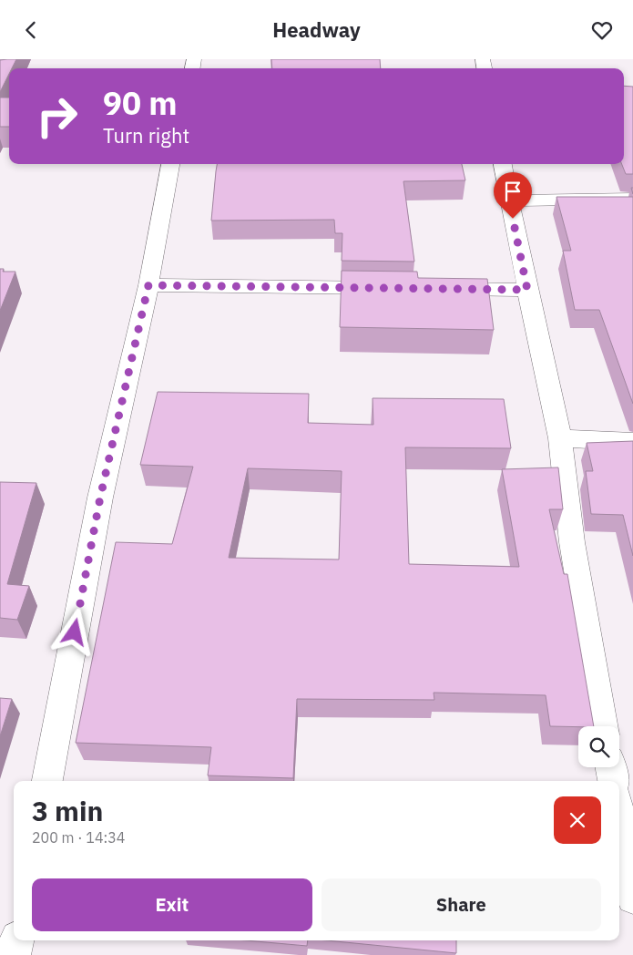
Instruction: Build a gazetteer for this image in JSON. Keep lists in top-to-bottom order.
{
  "page": {
    "header": "Headway",
    "turn": ["90 m", "Turn right"],
    "heading": ["3 min", "200 m · 14:34"],
    "buttons": ["Exit", "Share"]
  }
}
